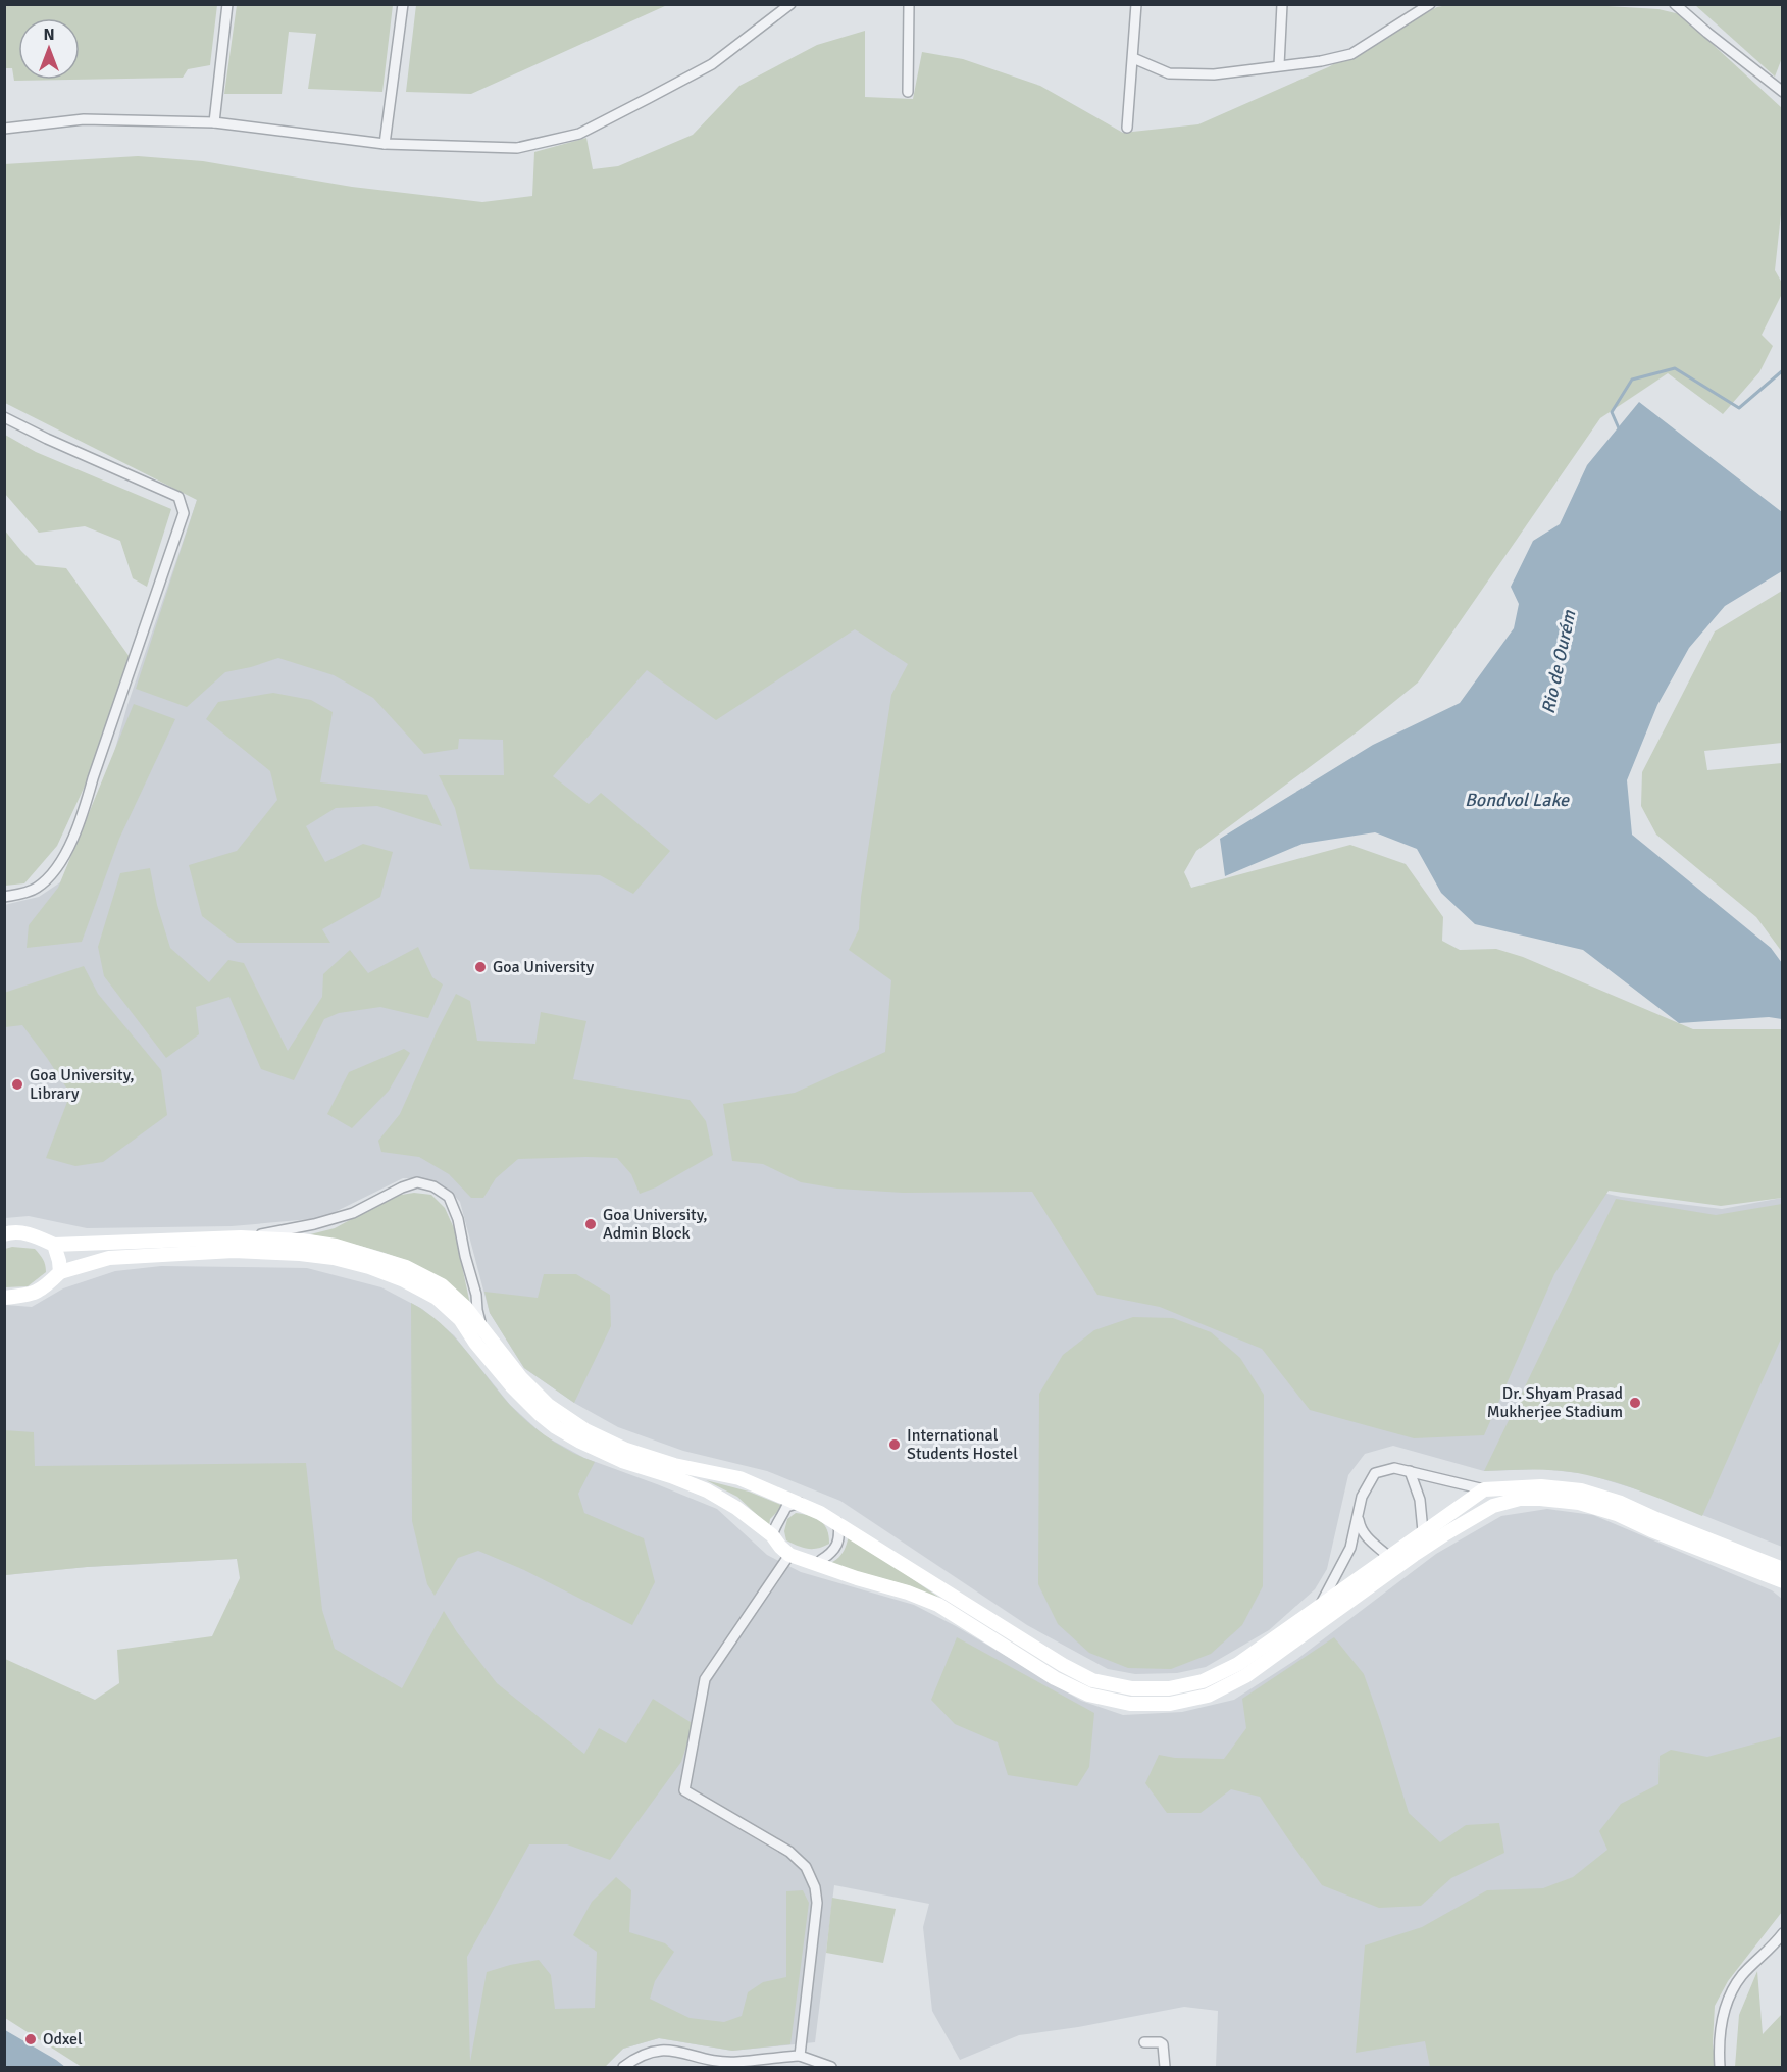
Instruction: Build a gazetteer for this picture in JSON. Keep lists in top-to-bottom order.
{
  "water": ["Rio de Ourém", "Bondvol Lake"],
  "places": [
    "Goa University",
    "Goa University, Library",
    "Goa University, Admin Block",
    "Dr. Shyam Prasad Mukherjee Stadium",
    "International Students Hostel",
    "Odxel"
  ],
  "north": "top"
}
